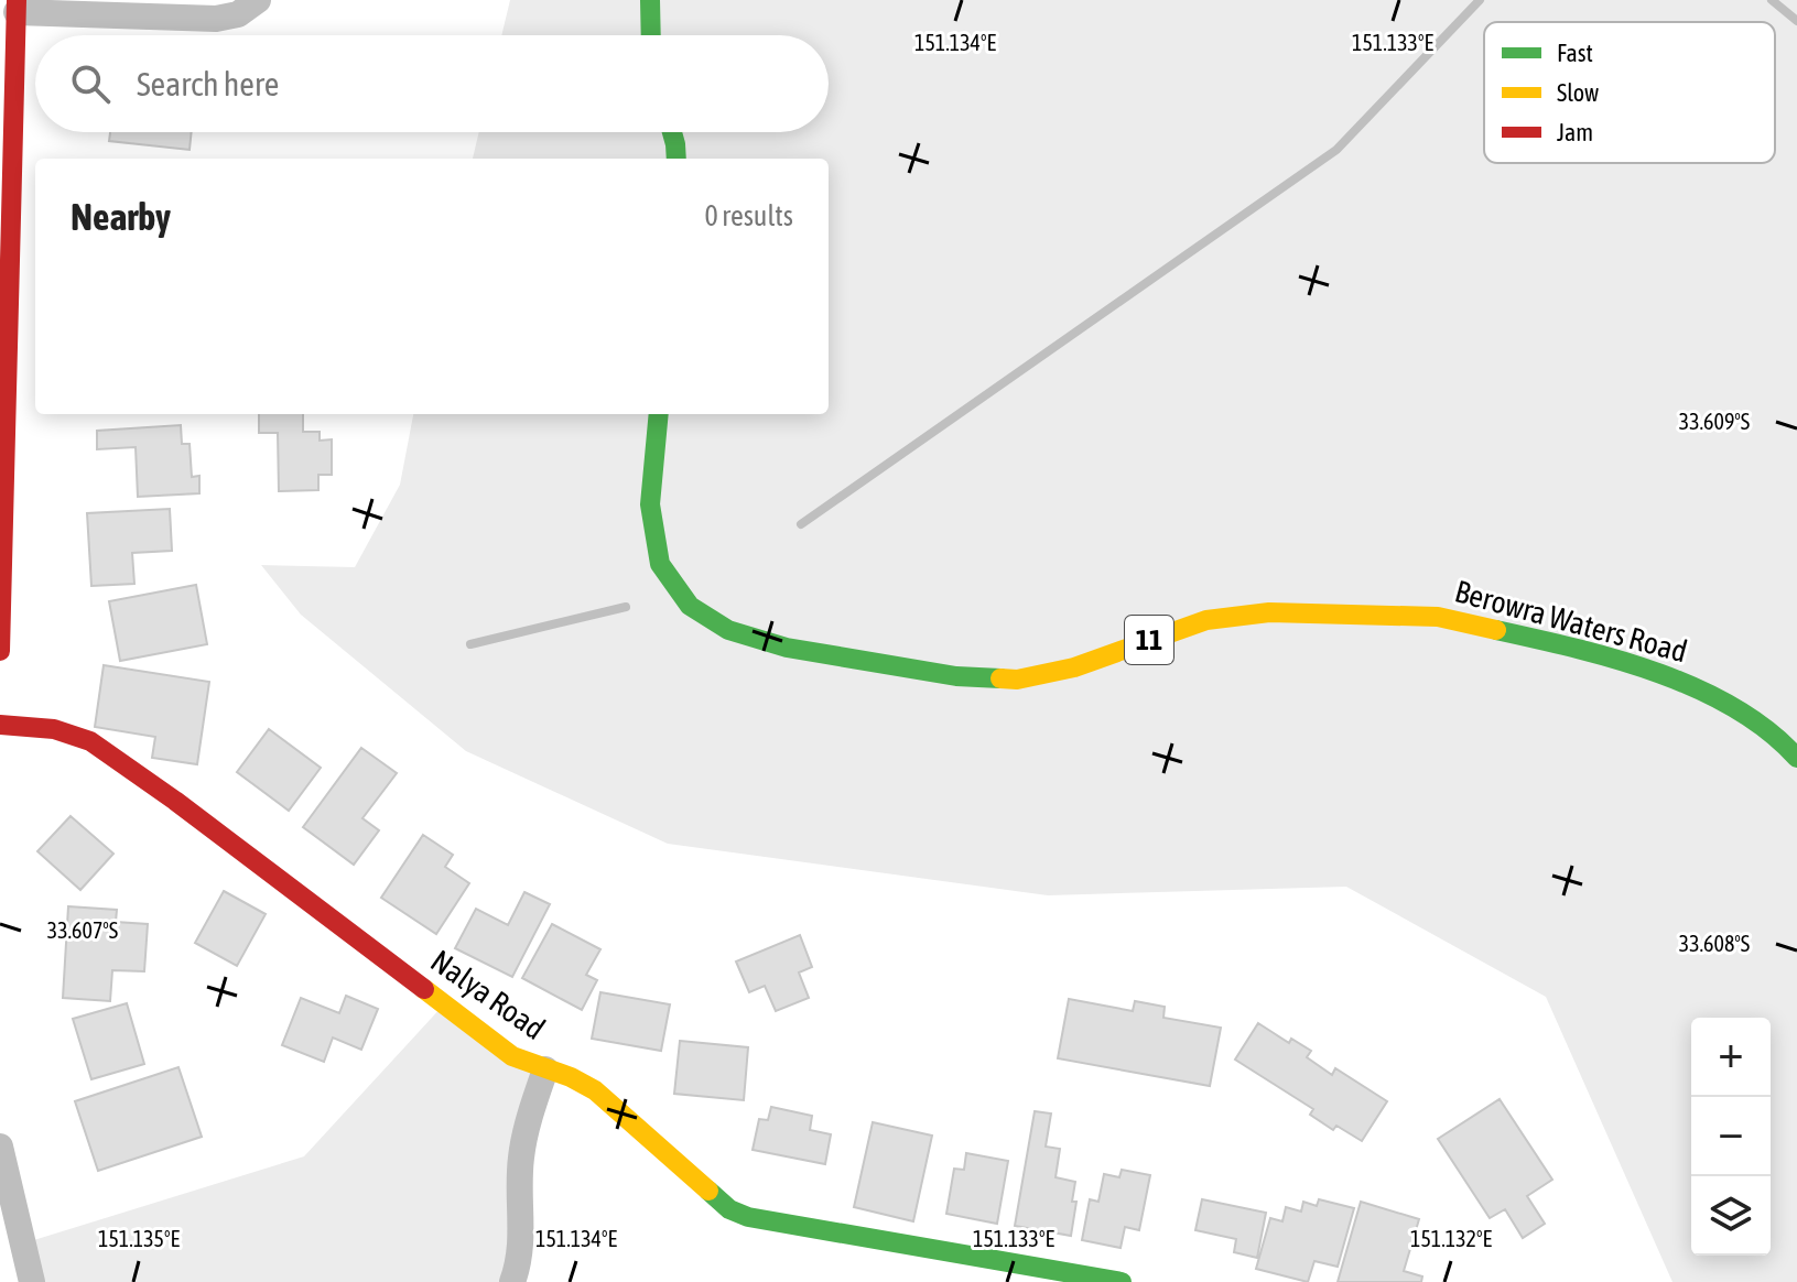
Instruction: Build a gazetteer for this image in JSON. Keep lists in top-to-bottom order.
{
  "streets": {
    "street": ["Berowra Waters Road", "11", "Nalya Road"]
  },
  "legend": ["Fast", "Slow", "Jam"],
  "page": {
    "search": "Search here",
    "heading": ["Nearby", "0 results"],
    "map_buttons": ["+", "−"]
  },
  "coordinates": [
    "151.134°E",
    "151.133°E",
    "33.609°S",
    "33.607°S",
    "33.608°S",
    "151.135°E",
    "151.132°E"
  ]
}
